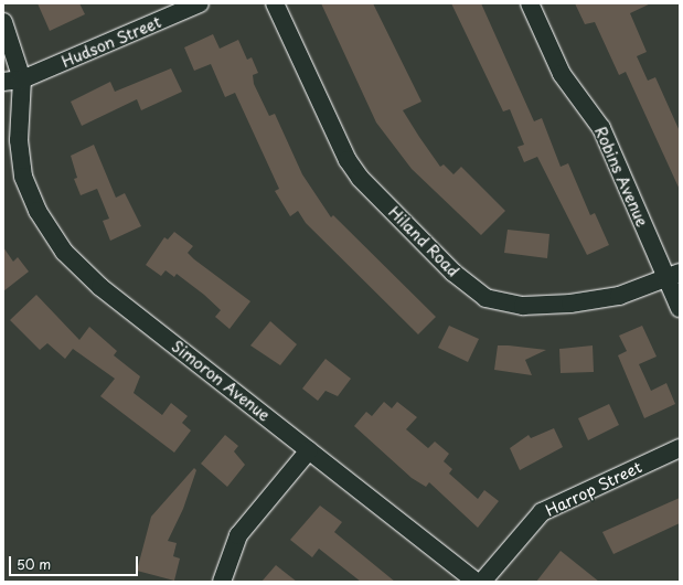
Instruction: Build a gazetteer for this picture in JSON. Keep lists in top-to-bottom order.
{
  "streets": {
    "street": [
      "Hudson Street",
      "Robins Avenue",
      "Hiland Road",
      "Simoron Avenue",
      "Harrop Street"
    ]
  },
  "crossings": [
    ["Hudson Street", "Simoron Avenue"],
    ["Robins Avenue", "Hiland Road"]
  ],
  "scale_bar": "50 m"
}
